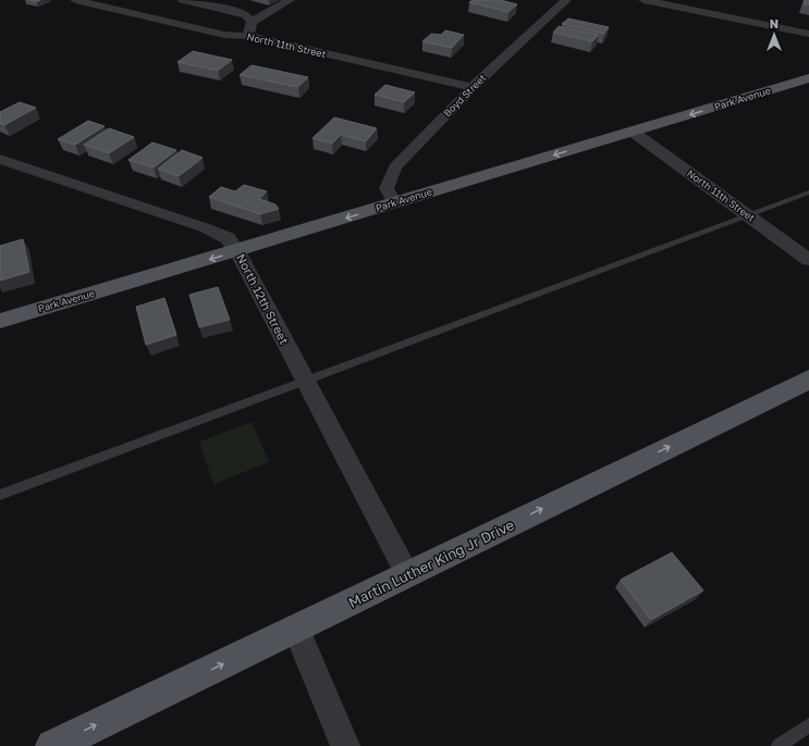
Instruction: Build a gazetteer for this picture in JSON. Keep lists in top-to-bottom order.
{
  "streets": {
    "main road": ["Park Avenue", "Martin Luther King Jr Drive"],
    "street": ["North 11th Street", "Boyd Street", "North 12th Street"]
  },
  "crossings": [
    ["North 11th Street", "Boyd Street"],
    ["North 11th Street", "Park Avenue"],
    ["Boyd Street", "Park Avenue"],
    ["Park Avenue", "North 12th Street"],
    ["North 12th Street", "Martin Luther King Jr Drive"]
  ],
  "one_way": ["Park Avenue", "Martin Luther King Jr Drive"],
  "north": "top"
}
